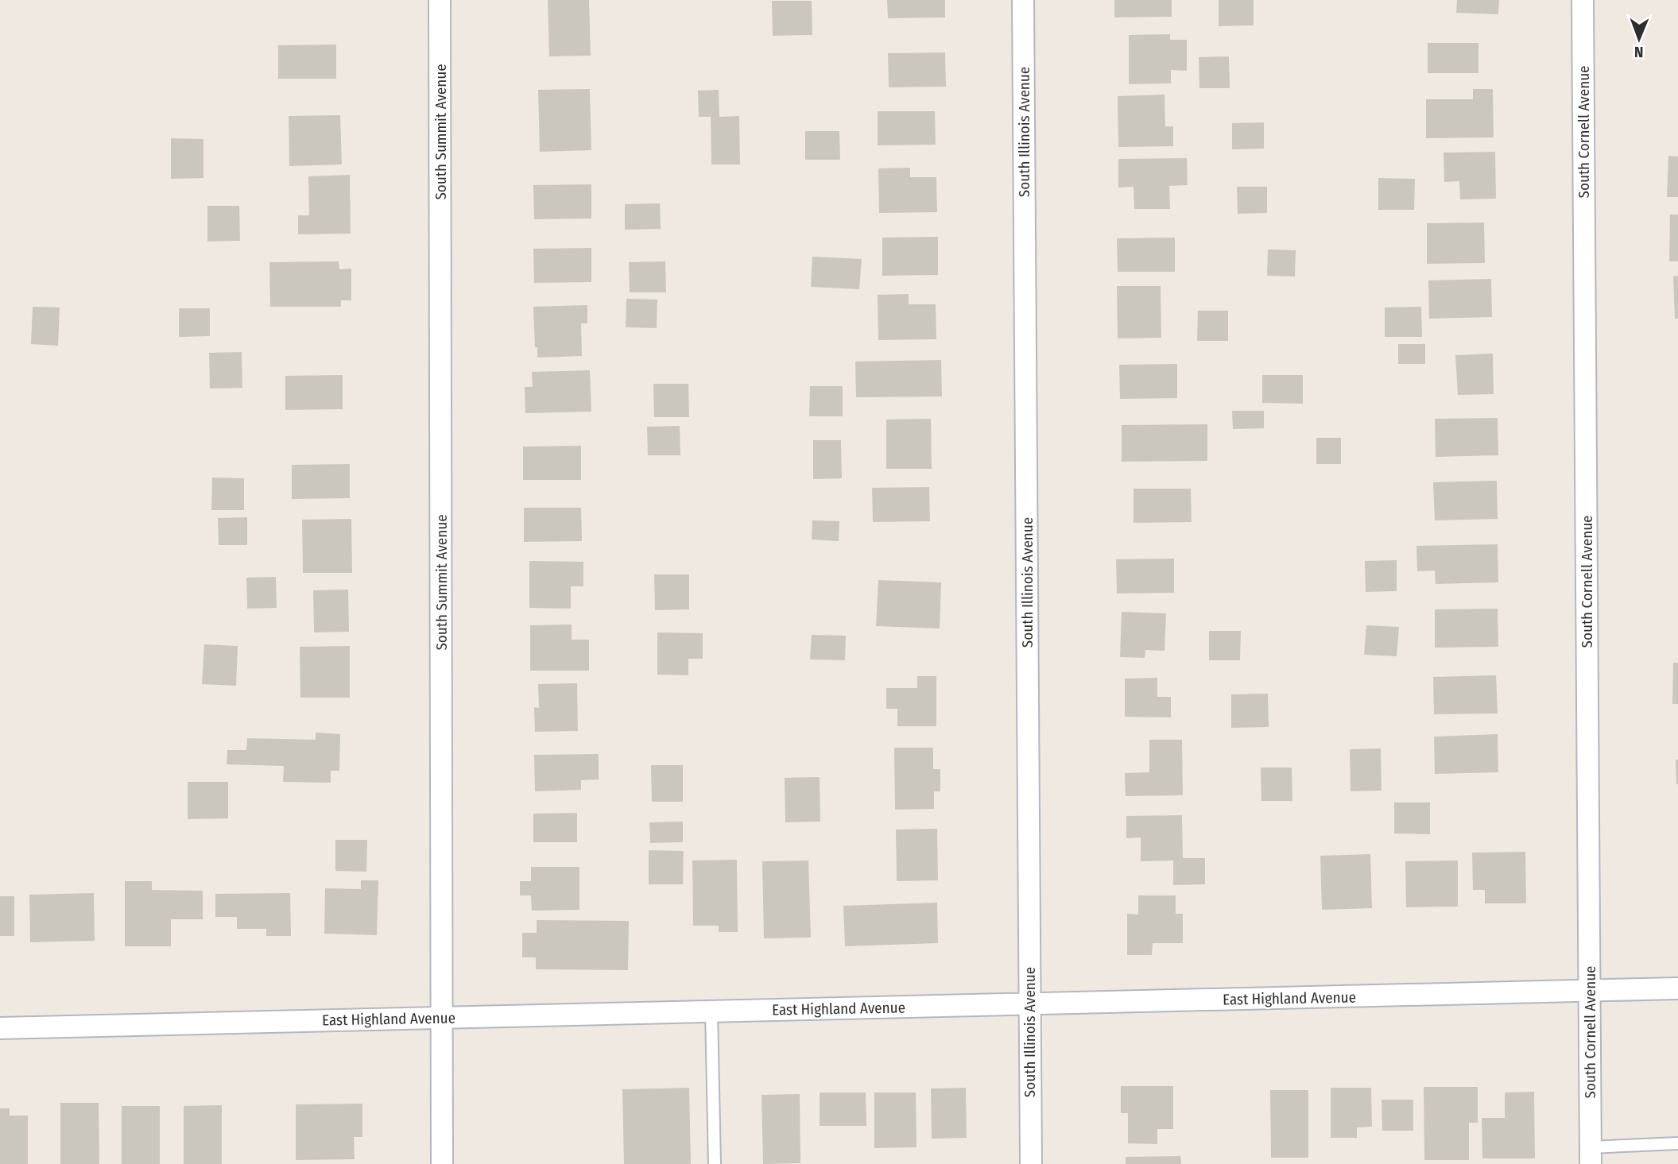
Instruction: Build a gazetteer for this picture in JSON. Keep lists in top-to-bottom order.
{
  "streets": {
    "street": [
      "South Summit Avenue",
      "South Illinois Avenue",
      "South Cornell Avenue",
      "East Highland Avenue"
    ]
  },
  "crossings": [
    ["South Summit Avenue", "East Highland Avenue"],
    ["South Illinois Avenue", "East Highland Avenue"],
    ["South Cornell Avenue", "East Highland Avenue"]
  ],
  "north": "bottom"
}
